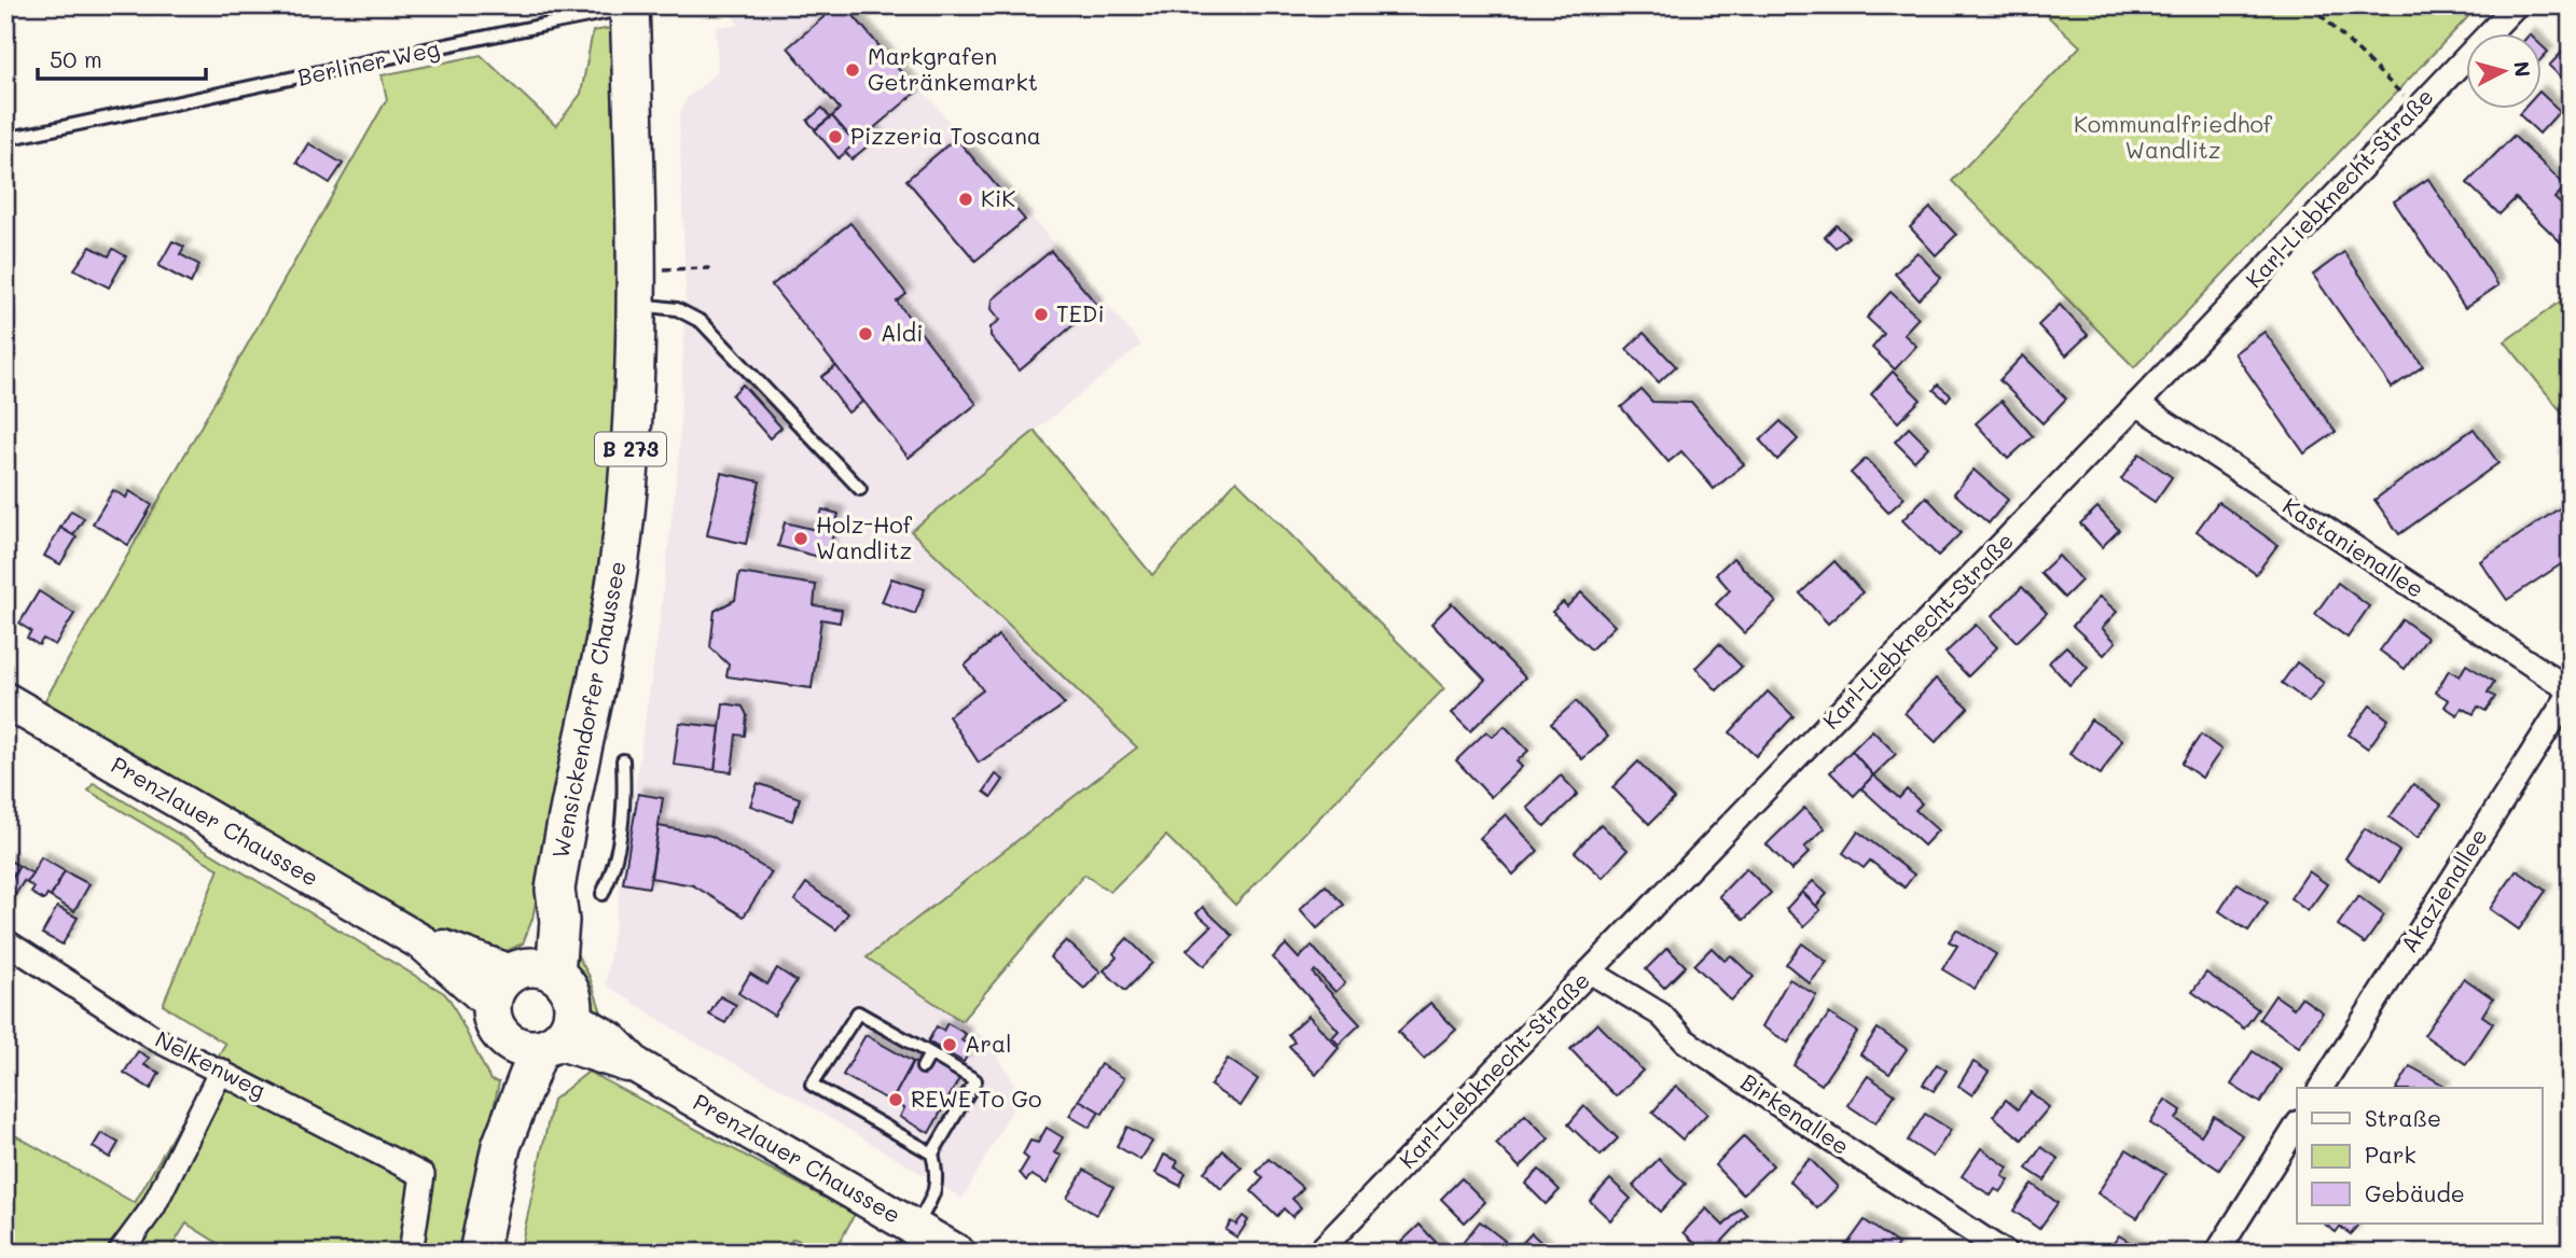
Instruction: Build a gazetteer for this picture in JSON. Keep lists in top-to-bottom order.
{
  "streets": {
    "main road": ["B 273", "Wensickendorfer Chaussee", "Prenzlauer Chaussee"],
    "street": [
      "Karl-Liebknecht-Straße",
      "Kastanienallee",
      "Akazienallee",
      "Nelkenweg",
      "Birkenallee"
    ],
    "lane": ["Berliner Weg"]
  },
  "crossings": [
    ["Berliner Weg", "Wensickendorfer Chaussee"],
    ["Karl-Liebknecht-Straße", "Kastanienallee"],
    ["Karl-Liebknecht-Straße", "Birkenallee"],
    ["Kastanienallee", "Akazienallee"],
    ["Wensickendorfer Chaussee", "Prenzlauer Chaussee"]
  ],
  "parks": ["Kommunalfriedhof Wandlitz"],
  "places": [
    "Markgrafen Getränkemarkt",
    "Pizzeria Toscana",
    "KiK",
    "TEDi",
    "Aldi",
    "Holz-Hof Wandlitz",
    "Aral",
    "REWE To Go"
  ],
  "legend": ["Straße", "Park", "Gebäude"],
  "scale_bar": "50 m",
  "north": "right"
}
